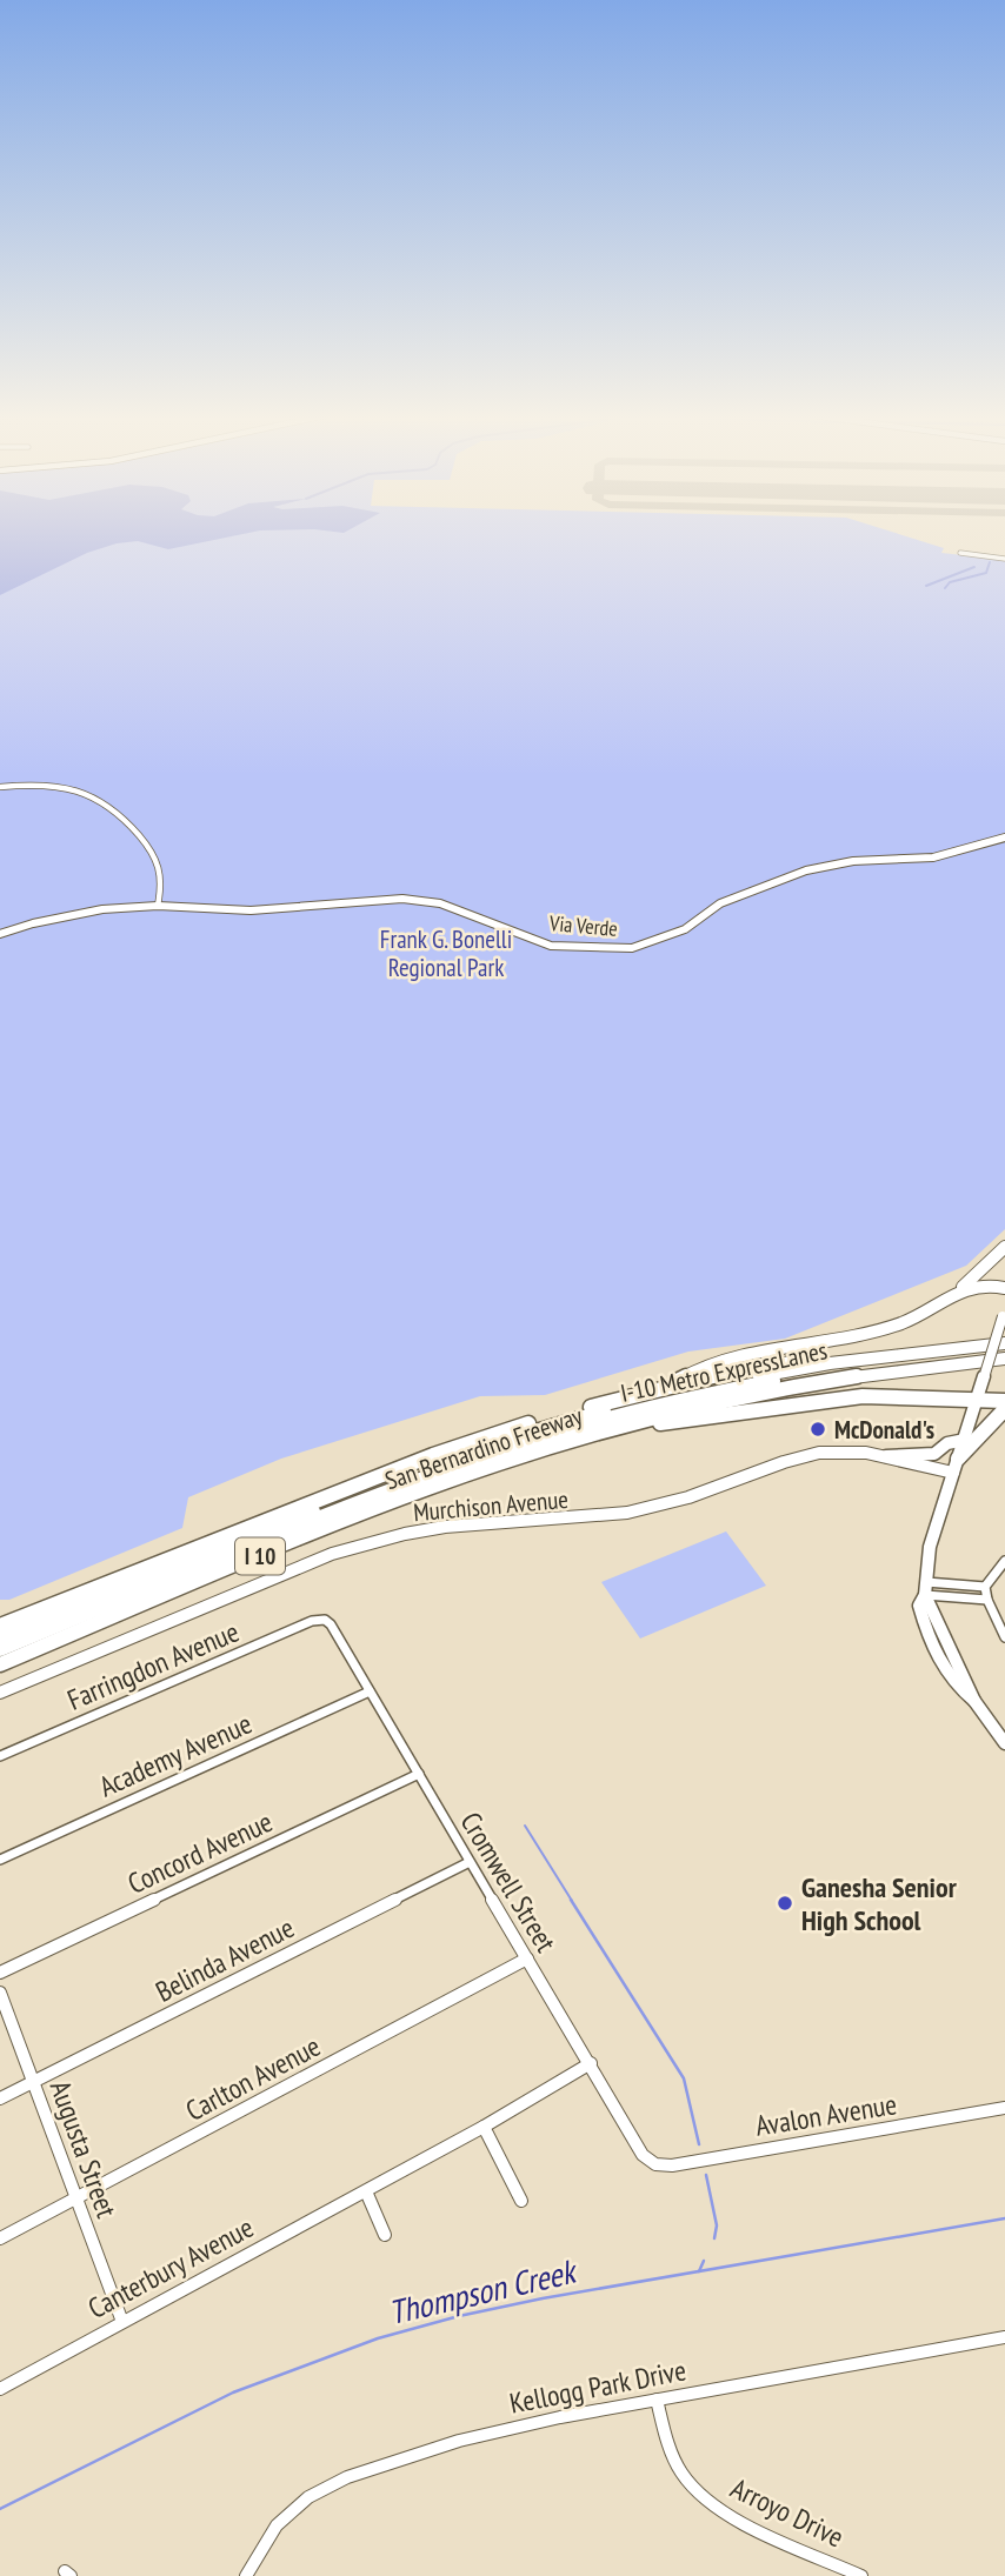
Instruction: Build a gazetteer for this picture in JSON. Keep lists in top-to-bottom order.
{
  "streets": {
    "highway": ["I-10 Metro ExpressLanes", "San Bernardino Freeway", "I 10"],
    "main road": ["Via Verde"],
    "street": [
      "Murchison Avenue",
      "Farringdon Avenue",
      "Academy Avenue",
      "Concord Avenue",
      "Cromwell Street",
      "Belinda Avenue",
      "Carlton Avenue",
      "Avalon Avenue",
      "Augusta Street",
      "Canterbury Avenue",
      "Kellogg Park Drive",
      "Arroyo Drive"
    ]
  },
  "crossings": [
    ["Farringdon Avenue", "Cromwell Street"],
    ["Academy Avenue", "Cromwell Street"],
    ["Concord Avenue", "Cromwell Street"],
    ["Cromwell Street", "Belinda Avenue"],
    ["Cromwell Street", "Carlton Avenue"],
    ["Cromwell Street", "Avalon Avenue"],
    ["Cromwell Street", "Canterbury Avenue"],
    ["Belinda Avenue", "Augusta Street"],
    ["Carlton Avenue", "Augusta Street"],
    ["Augusta Street", "Canterbury Avenue"],
    ["Kellogg Park Drive", "Arroyo Drive"]
  ],
  "water": ["Thompson Creek"],
  "parks": ["Frank G. Bonelli Regional Park"],
  "places": ["McDonald's", "Ganesha Senior High School"]
}
